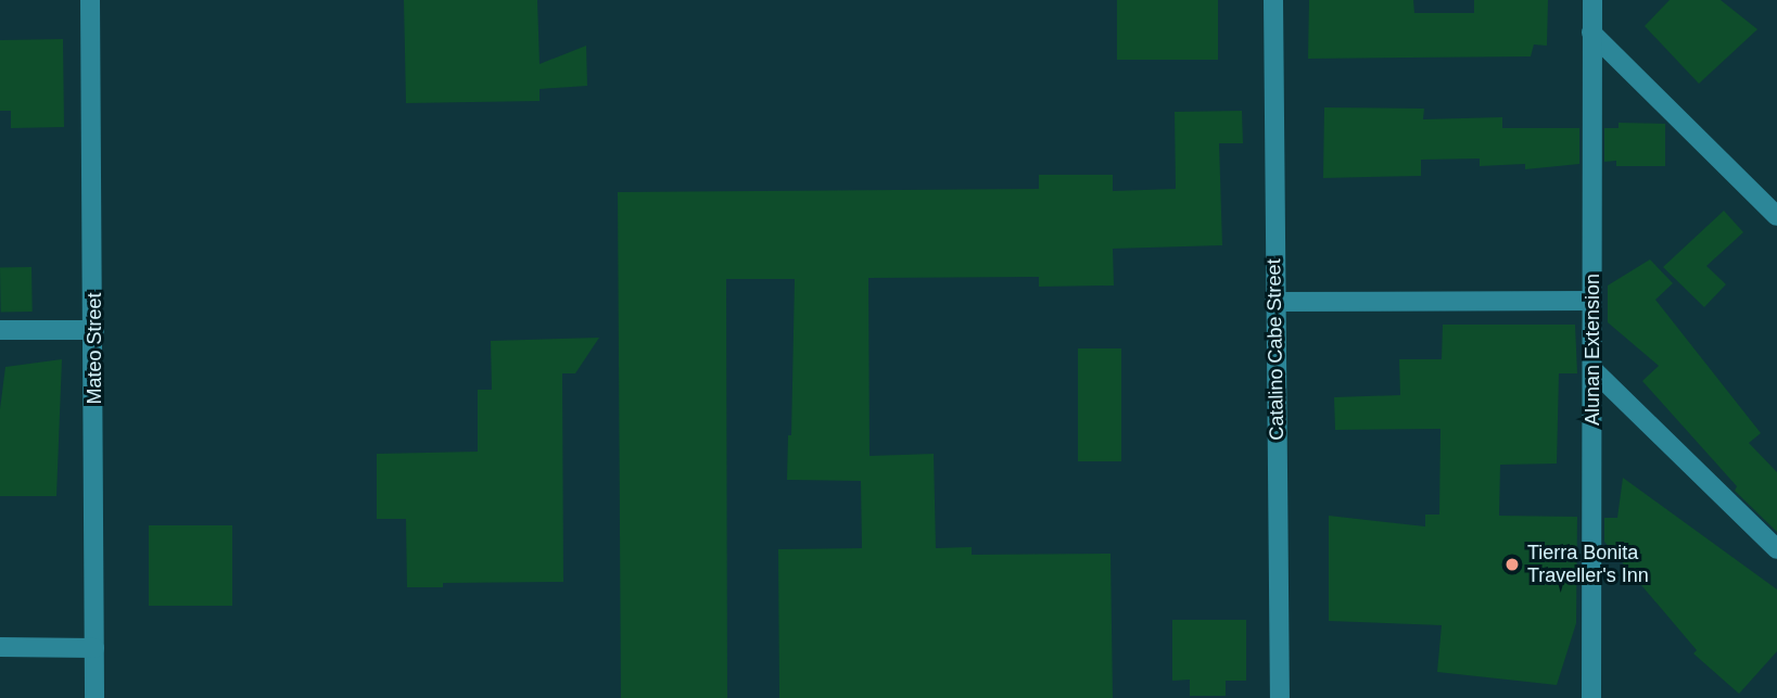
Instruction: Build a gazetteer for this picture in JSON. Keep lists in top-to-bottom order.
{
  "streets": {
    "street": ["Mateo Street", "Catalino Cabe Street", "Alunan Extension"]
  },
  "places": ["Tierra Bonita Traveller's Inn"]
}
